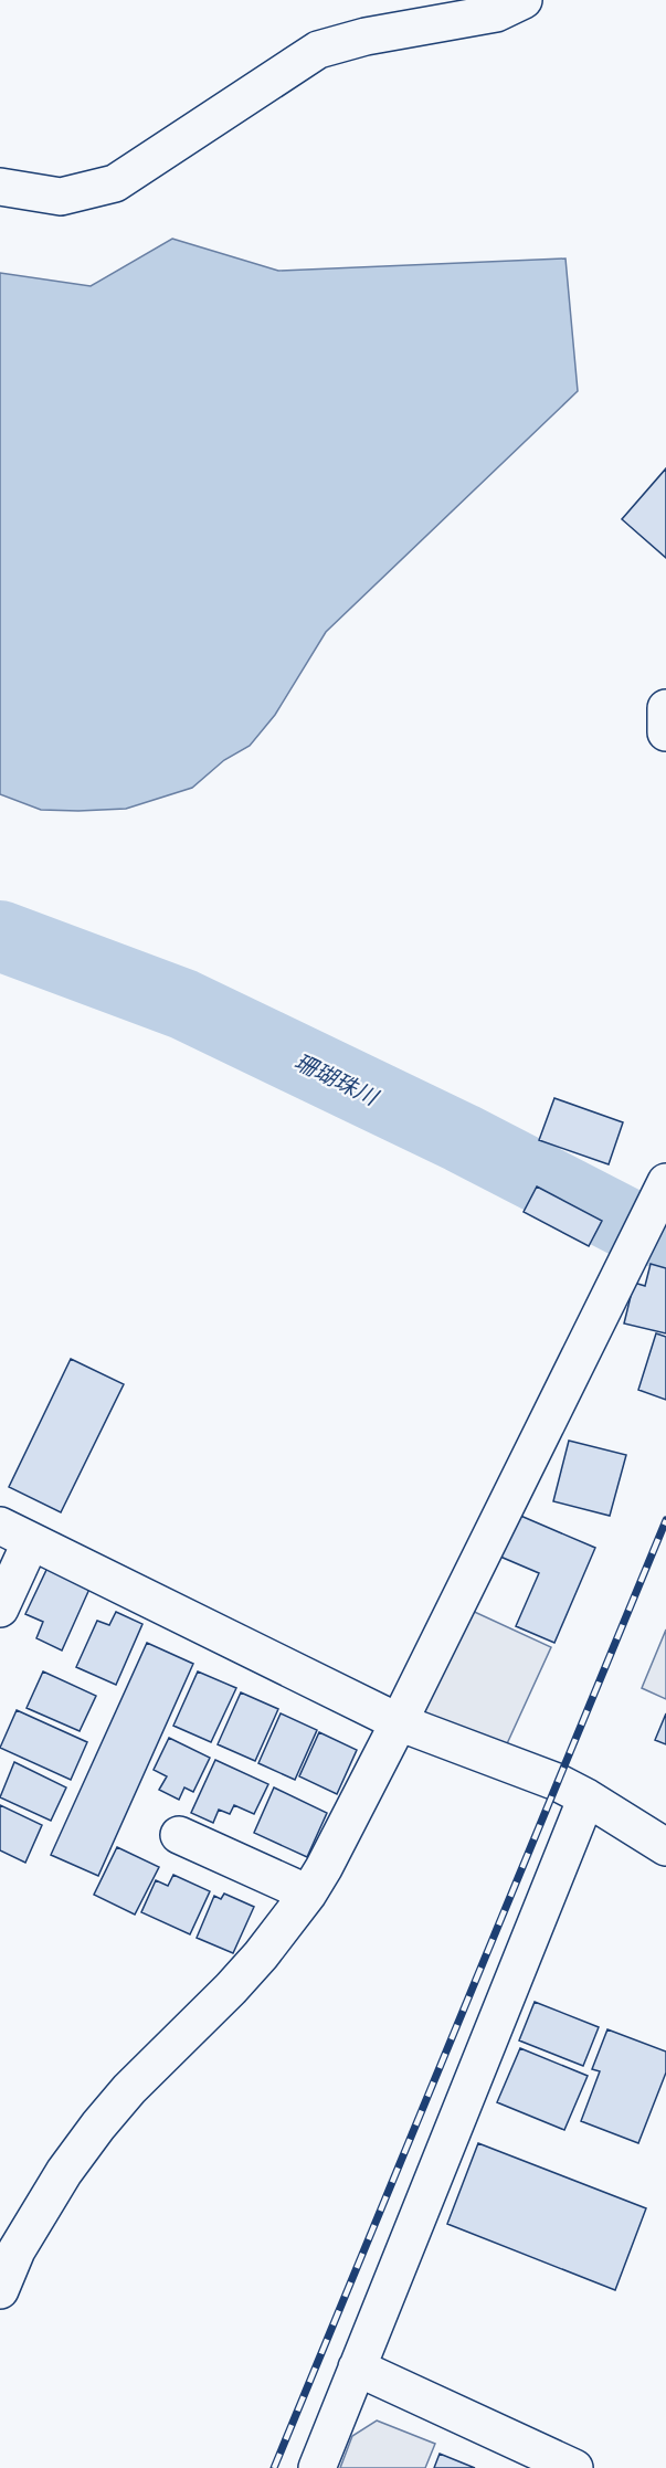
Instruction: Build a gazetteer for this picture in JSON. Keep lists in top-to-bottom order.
{
  "water": ["珊瑚珠川"]
}
